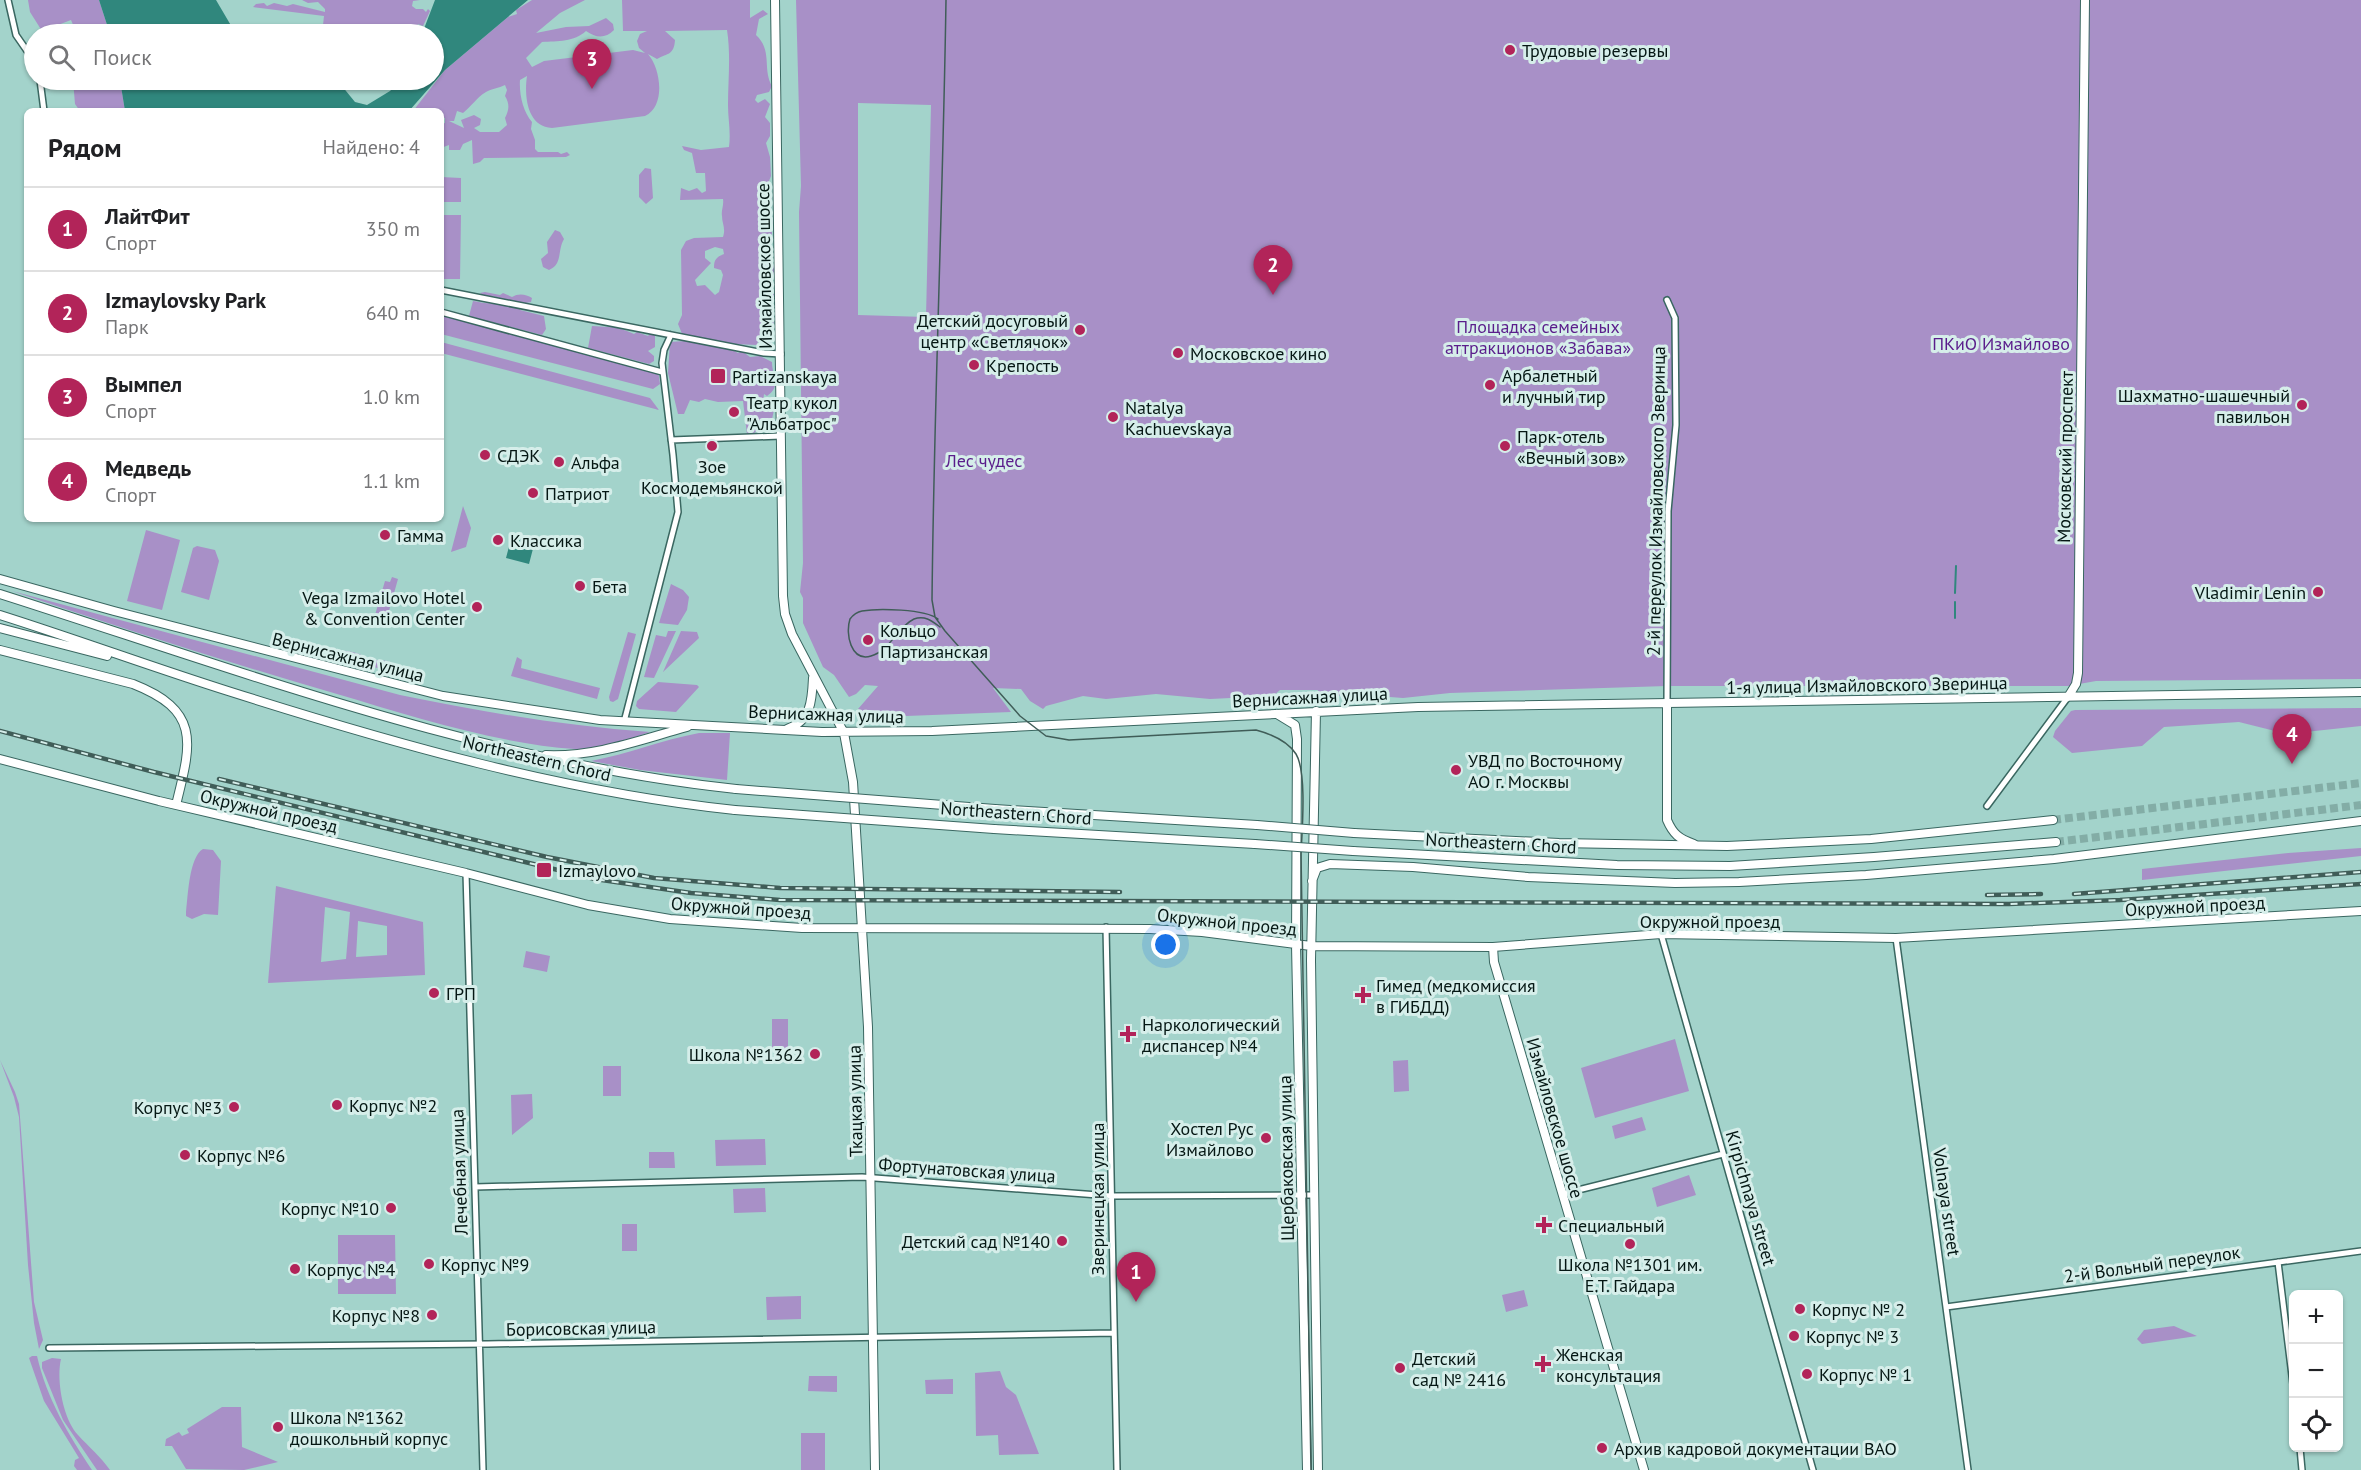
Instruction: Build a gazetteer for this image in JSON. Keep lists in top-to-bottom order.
{
  "streets": {
    "main road": [
      "Измайловское шоссе",
      "Московский проспект",
      "Вернисажная улица",
      "1-я улица Измайловского Зверинца",
      "Northeastern Chord",
      "Окружной проезд",
      "Ткацкая улица",
      "Щербаковская улица"
    ],
    "street": [
      "2-й переулок Измайловского Зверинца",
      "Фортунатовская улица",
      "Лечебная улица",
      "Kirpichnaya street",
      "Зверинецкая улица",
      "Volnaya street",
      "2-й Вольный переулок",
      "Борисовская улица"
    ]
  },
  "crossings": [
    ["Измайловское шоссе", "Вернисажная улица"],
    ["Измайловское шоссе", "Окружной проезд"],
    ["Измайловское шоссе", "Ткацкая улица"],
    ["Московский проспект", "1-я улица Измайловского Зверинца"],
    ["2-й переулок Измайловского Зверинца", "Вернисажная улица"],
    ["2-й переулок Измайловского Зверинца", "1-я улица Измайловского Зверинца"],
    ["Вернисажная улица", "1-я улица Измайловского Зверинца"],
    ["Вернисажная улица", "Ткацкая улица"],
    ["Вернисажная улица", "Щербаковская улица"],
    ["Окружной проезд", "Ткацкая улица"],
    ["Окружной проезд", "Щербаковская улица"],
    ["Окружной проезд", "Лечебная улица"],
    ["Окружной проезд", "Kirpichnaya street"],
    ["Окружной проезд", "Зверинецкая улица"],
    ["Окружной проезд", "Volnaya street"],
    ["Ткацкая улица", "Фортунатовская улица"],
    ["Ткацкая улица", "Борисовская улица"],
    ["Щербаковская улица", "Фортунатовская улица"],
    ["Фортунатовская улица", "Лечебная улица"],
    ["Фортунатовская улица", "Зверинецкая улица"],
    ["Лечебная улица", "Борисовская улица"],
    ["Зверинецкая улица", "Борисовская улица"],
    ["Volnaya street", "2-й Вольный переулок"]
  ],
  "parks": ["Площадка семейных аттракционов «Забава»", "ПКиО Измайлово", "Лес чудес"],
  "places": {
    "other": [
      "Трудовые резервы",
      "Детский досуговый центр «Светлячок»",
      "Московское кино",
      "Крепость",
      "Арбалетный и лучный тир",
      "Шахматно-шашечный павильон",
      "Театр кукол \"Альбатрос\"",
      "Natalya Kachuevskaya",
      "Зое Космодемьянской",
      "Парк-отель «Вечный зов»",
      "СДЭК",
      "Альфа",
      "Патриот",
      "Гамма",
      "Классика",
      "Бета",
      "Vladimir Lenin",
      "Vega Izmailovo Hotel & Convention Center",
      "Кольцо Партизанская",
      "УВД по Восточному АО г. Москвы",
      "ГРП",
      "Школа №1362",
      "Корпус №2",
      "Корпус №3",
      "Хостел Рус Измайлово",
      "Корпус №6",
      "Корпус №10",
      "Детский сад №140",
      "Школа №1301 им. Е.Т. Гайдара",
      "Корпус №9",
      "Корпус №4",
      "Корпус № 2",
      "Корпус №8",
      "Корпус № 3",
      "Детский сад № 2416",
      "Корпус № 1",
      "Школа №1362 дошкольный корпус",
      "Архив кадровой документации ВАО"
    ],
    "transit": ["Partizanskaya", "Izmaylovo"],
    "health": [
      "Гимед (медкомиссия в ГИБДД)",
      "Наркологический диспансер №4",
      "Специальный",
      "Женская консультация"
    ]
  },
  "page": {
    "search": "Поиск",
    "pins": [
      "3",
      "2",
      "4",
      "1"
    ],
    "heading": ["Рядом", "Найдено: 4"],
    "list": [
      {
        "mark": "1",
        "name": "ЛайтФит",
        "note": "Спорт",
        "value": "350 m"
      },
      {
        "mark": "2",
        "name": "Izmaylovsky Park",
        "note": "Парк",
        "value": "640 m"
      },
      {
        "mark": "3",
        "name": "Вымпел",
        "note": "Спорт",
        "value": "1.0 km"
      },
      {
        "mark": "4",
        "name": "Медведь",
        "note": "Спорт",
        "value": "1.1 km"
      }
    ],
    "map_buttons": ["+", "−"]
  }
}
